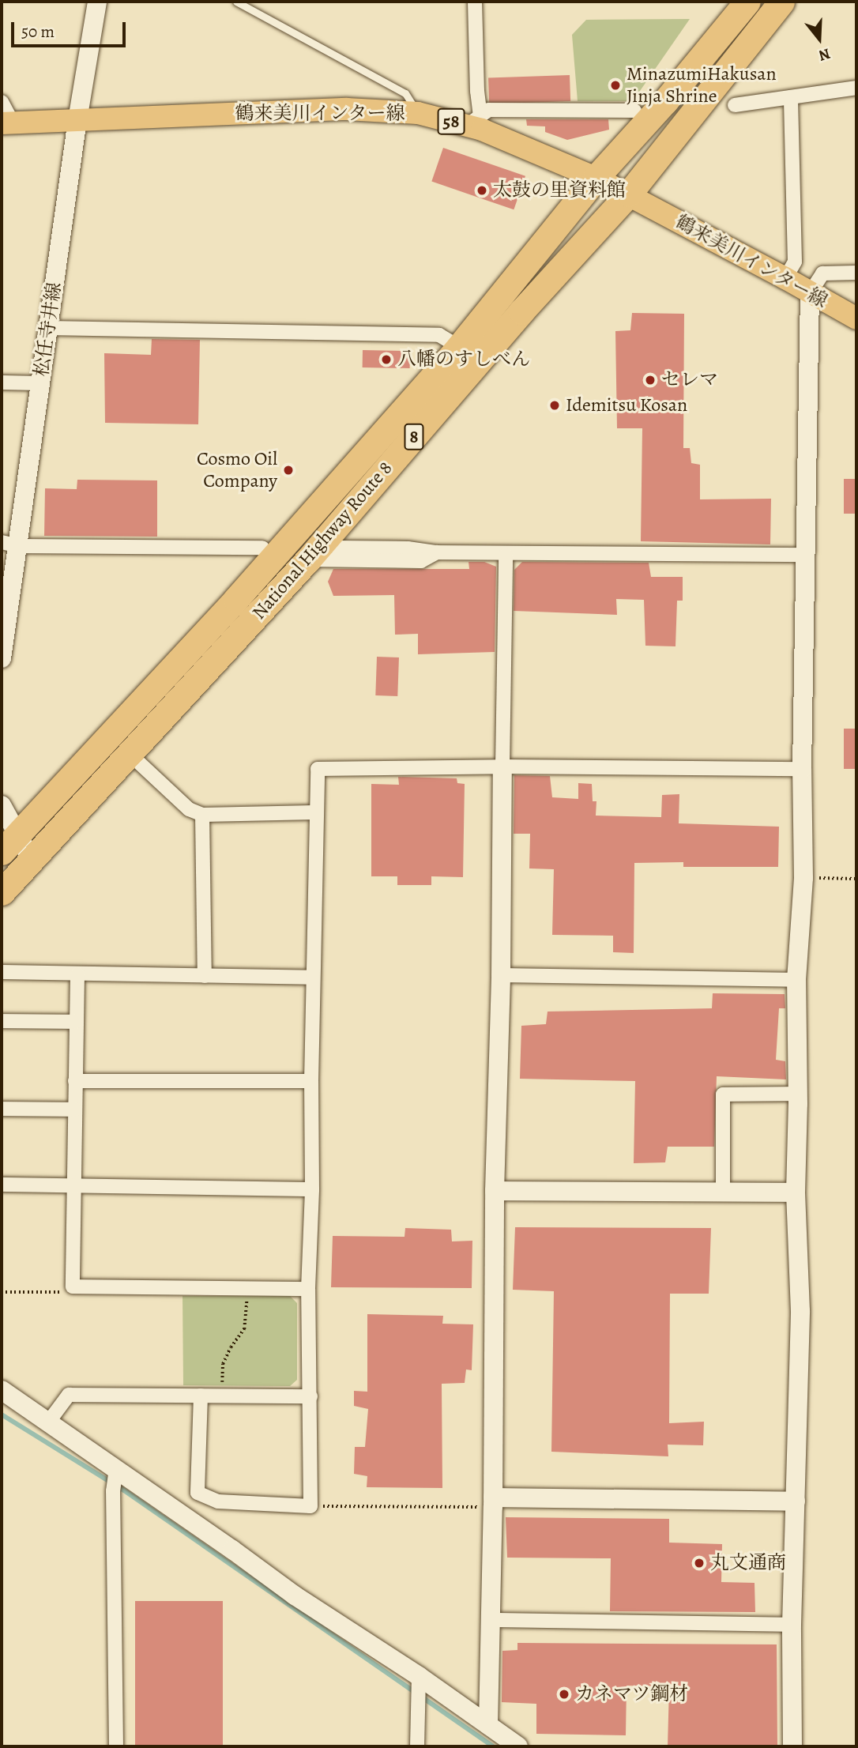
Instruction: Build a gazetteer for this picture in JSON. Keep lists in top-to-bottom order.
{
  "streets": {
    "highway": ["8", "National Highway Route 8"],
    "main road": ["鶴来美川インター線", "58"],
    "street": ["松任寺井線"]
  },
  "crossings": [
    ["鶴来美川インター線", "松任寺井線"],
    ["鶴来美川インター線", "National Highway Route 8"]
  ],
  "places": [
    "MinazumiHakusan Jinja Shrine",
    "太鼓の里資料館",
    "八幡のすしべん",
    "セレマ",
    "Idemitsu Kosan",
    "Cosmo Oil Company",
    "丸文通商",
    "カネマツ鋼材"
  ],
  "scale_bar": "50 m",
  "north": "bottom"
}
